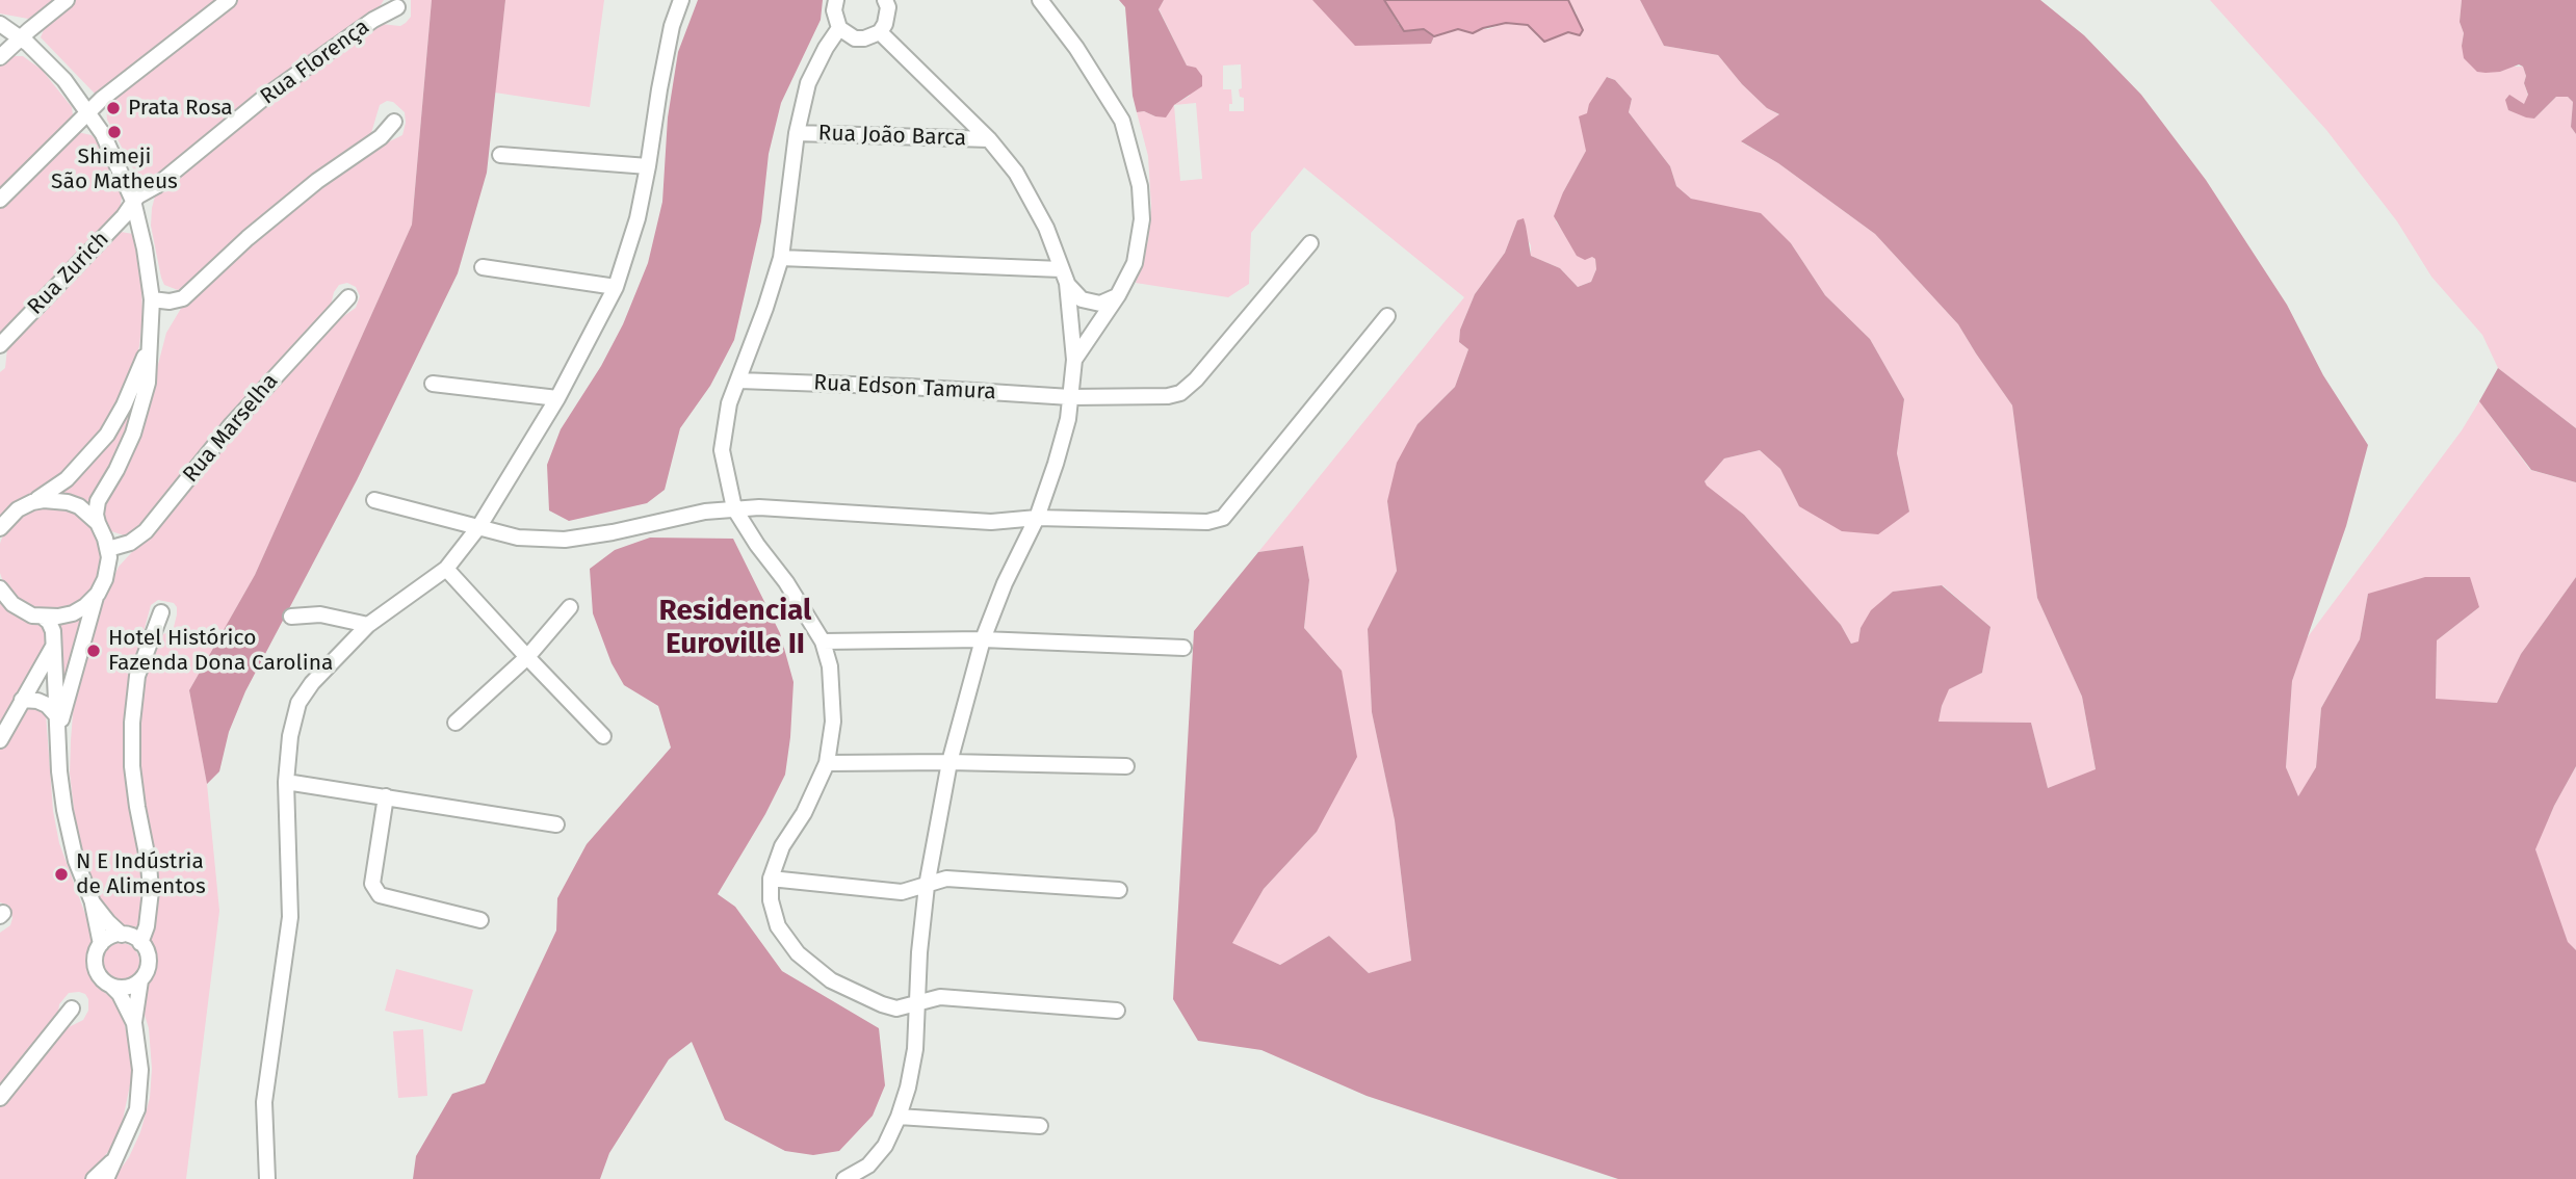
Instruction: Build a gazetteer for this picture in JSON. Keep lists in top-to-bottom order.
{
  "streets": {
    "street": [
      "Rua Florença",
      "Rua João Barca",
      "Rua Zurich",
      "Rua Edson Tamura",
      "Rua Marselha"
    ]
  },
  "crossings": [
    ["Rua Florença", "Rua Zurich"]
  ],
  "districts": ["Residencial Euroville II"],
  "places": [
    "Prata Rosa",
    "Shimeji São Matheus",
    "Hotel Histórico Fazenda Dona Carolina",
    "N E Indústria de Alimentos"
  ]
}
